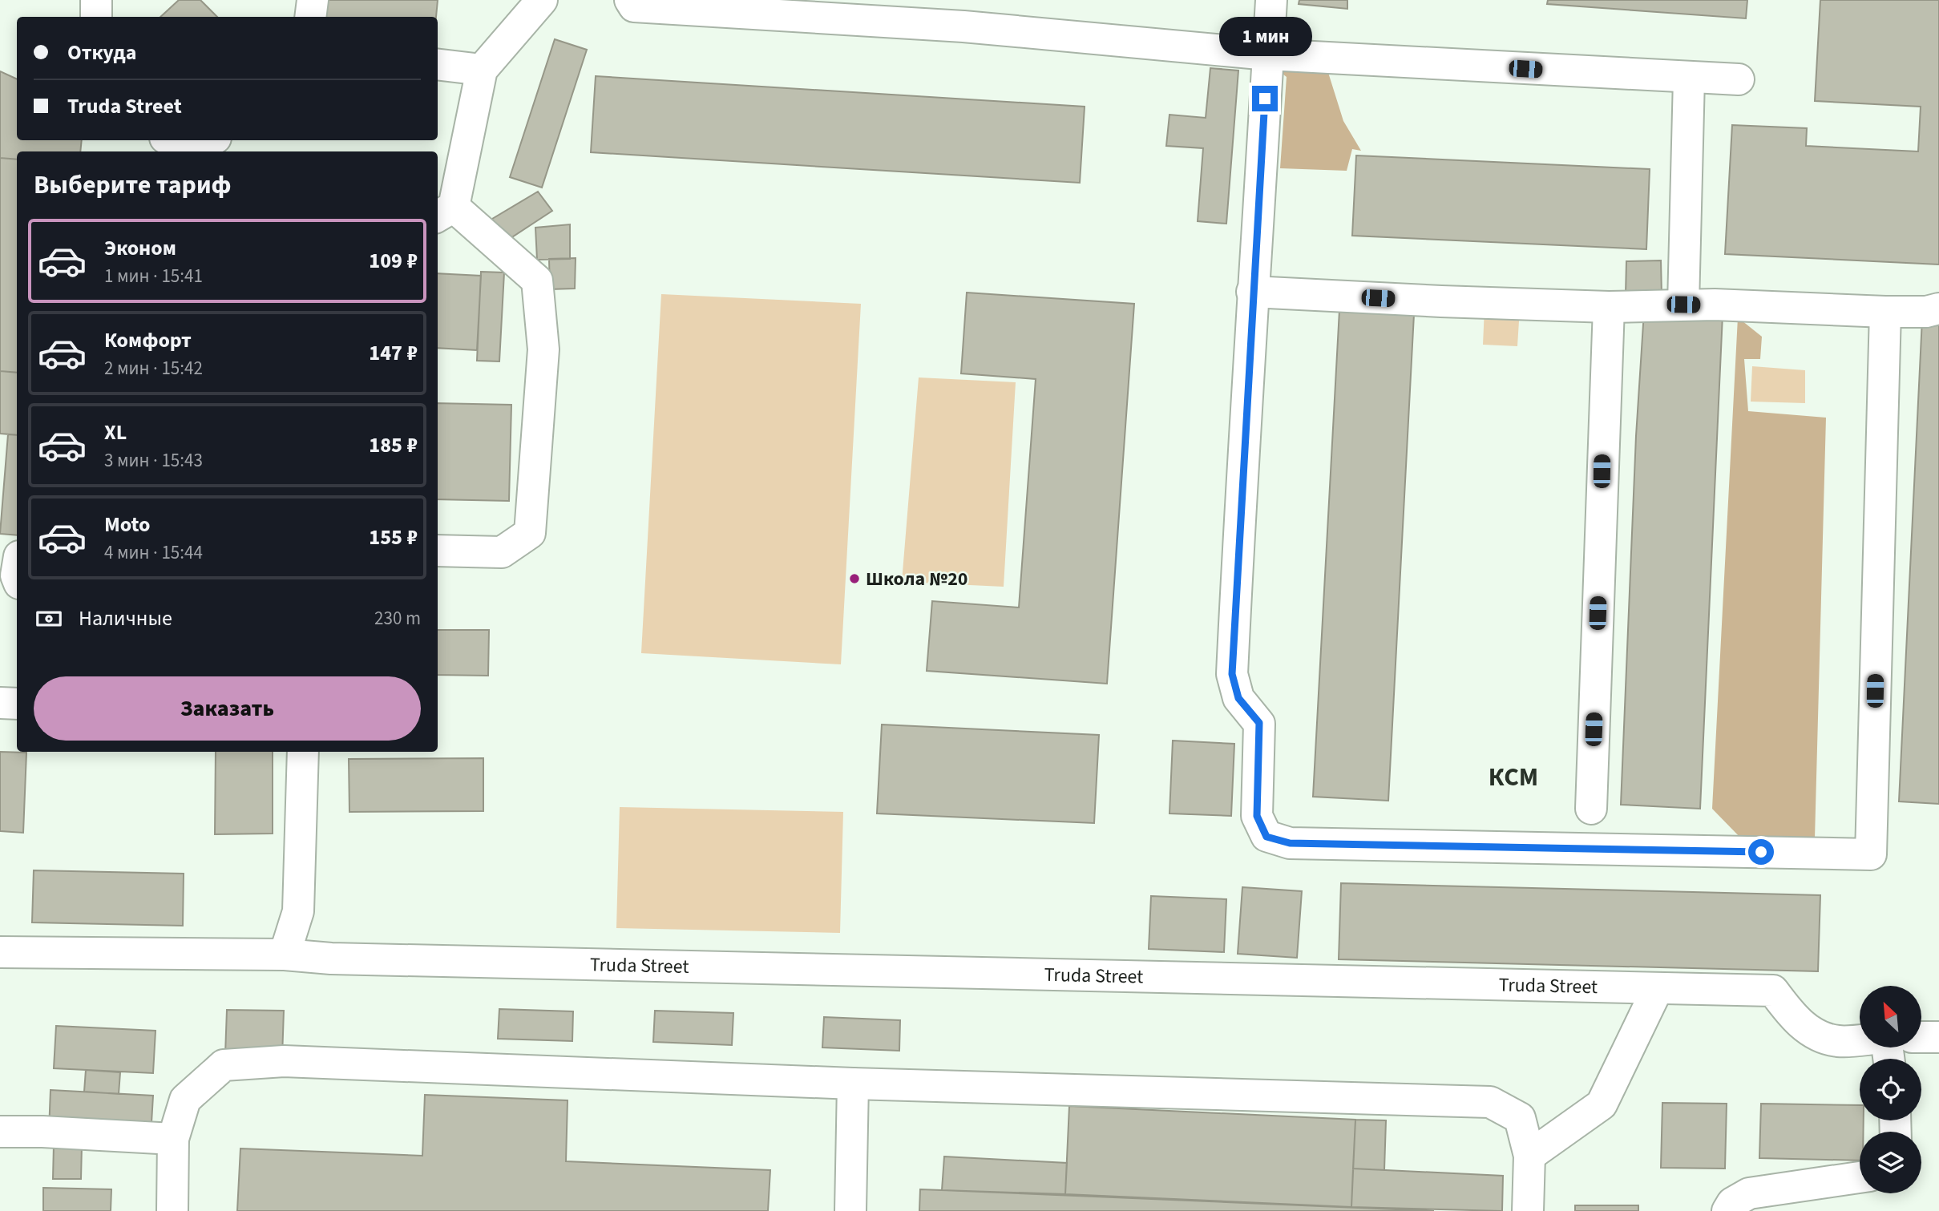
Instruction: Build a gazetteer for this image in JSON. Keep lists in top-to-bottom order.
{
  "streets": {
    "lane": ["Truda Street"]
  },
  "districts": ["КСМ"],
  "places": ["Школа №20"],
  "north": "top left",
  "page": {
    "bubble": "1 мин",
    "banner": ["Откуда", "Truda Street"],
    "heading": "Выберите тариф",
    "list": [
      {
        "name": "Эконом",
        "note": "1 мин · 15:41",
        "value": "109 ₽"
      },
      {
        "name": "Комфорт",
        "note": "2 мин · 15:42",
        "value": "147 ₽"
      },
      {
        "name": "XL",
        "note": "3 мин · 15:43",
        "value": "185 ₽"
      },
      {
        "name": "Moto",
        "note": "4 мин · 15:44",
        "value": "155 ₽"
      }
    ],
    "pay": ["Наличные", "230 m"],
    "buttons": "Заказать"
  }
}
